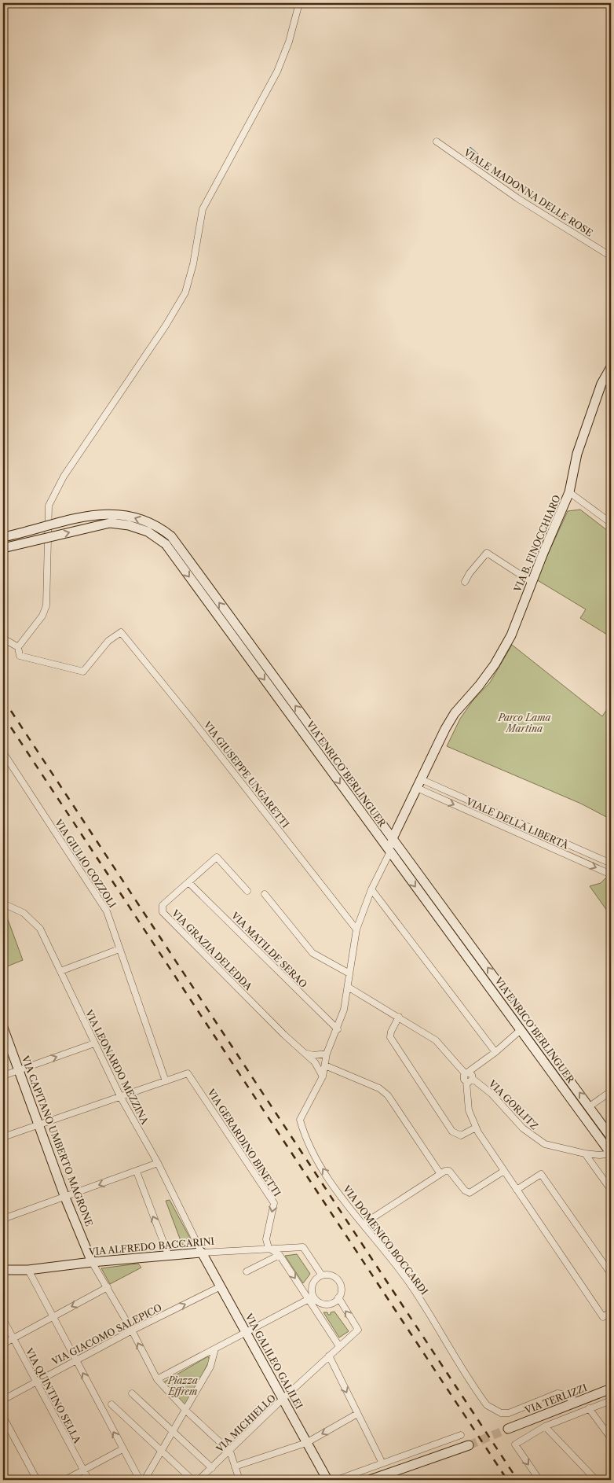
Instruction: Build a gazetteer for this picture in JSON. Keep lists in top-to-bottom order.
{
  "streets": {
    "main road": [
      "VIA B. FINOCCHIARO",
      "VIA ENRICO BERLINGUER",
      "VIA CAPITANO UMBERTO MAGRONE",
      "VIA ALFREDO BACCARINI",
      "VIA GALILEO GALILEI",
      "VIA TERLIZZI"
    ],
    "street": [
      "VIALE MADONNA DELLE ROSE",
      "VIA GIUSEPPE UNGARETTI",
      "VIALE DELLA LIBERTÀ",
      "VIA GIULIO COZZOLI",
      "VIA GRAZIA DELEDDA",
      "VIA MATILDE SERAO",
      "VIA LEONARDO MEZZINA",
      "VIA GORLITZ",
      "VIA GERARDINO BINETTI",
      "VIA DOMENICO BOCCARDI",
      "VIA GIACOMO SALEPICO",
      "VIA QUINTINO SELLA",
      "VIA MICHIELLO"
    ]
  },
  "crossings": [
    ["VIA B. FINOCCHIARO", "VIA ENRICO BERLINGUER"],
    ["VIA B. FINOCCHIARO", "VIALE DELLA LIBERTÀ"],
    ["VIA ENRICO BERLINGUER", "VIA GORLITZ"],
    ["VIA GIULIO COZZOLI", "VIA GERARDINO BINETTI"],
    ["VIA GRAZIA DELEDDA", "VIA MATILDE SERAO"],
    ["VIA GRAZIA DELEDDA", "VIA DOMENICO BOCCARDI"],
    ["VIA LEONARDO MEZZINA", "VIA ALFREDO BACCARINI"],
    ["VIA LEONARDO MEZZINA", "VIA GALILEO GALILEI"],
    ["VIA CAPITANO UMBERTO MAGRONE", "VIA ALFREDO BACCARINI"],
    ["VIA GERARDINO BINETTI", "VIA ALFREDO BACCARINI"],
    ["VIA DOMENICO BOCCARDI", "VIA TERLIZZI"],
    ["VIA ALFREDO BACCARINI", "VIA GALILEO GALILEI"],
    ["VIA ALFREDO BACCARINI", "VIA MICHIELLO"],
    ["VIA GIACOMO SALEPICO", "VIA GALILEO GALILEI"],
    ["VIA GIACOMO SALEPICO", "VIA QUINTINO SELLA"],
    ["VIA GALILEO GALILEI", "VIA MICHIELLO"]
  ],
  "one_way": ["VIA GERARDINO BINETTI", "VIA GIACOMO SALEPICO"],
  "parks": ["Parco Lama Martina", "Piazza Effrem"]
}
